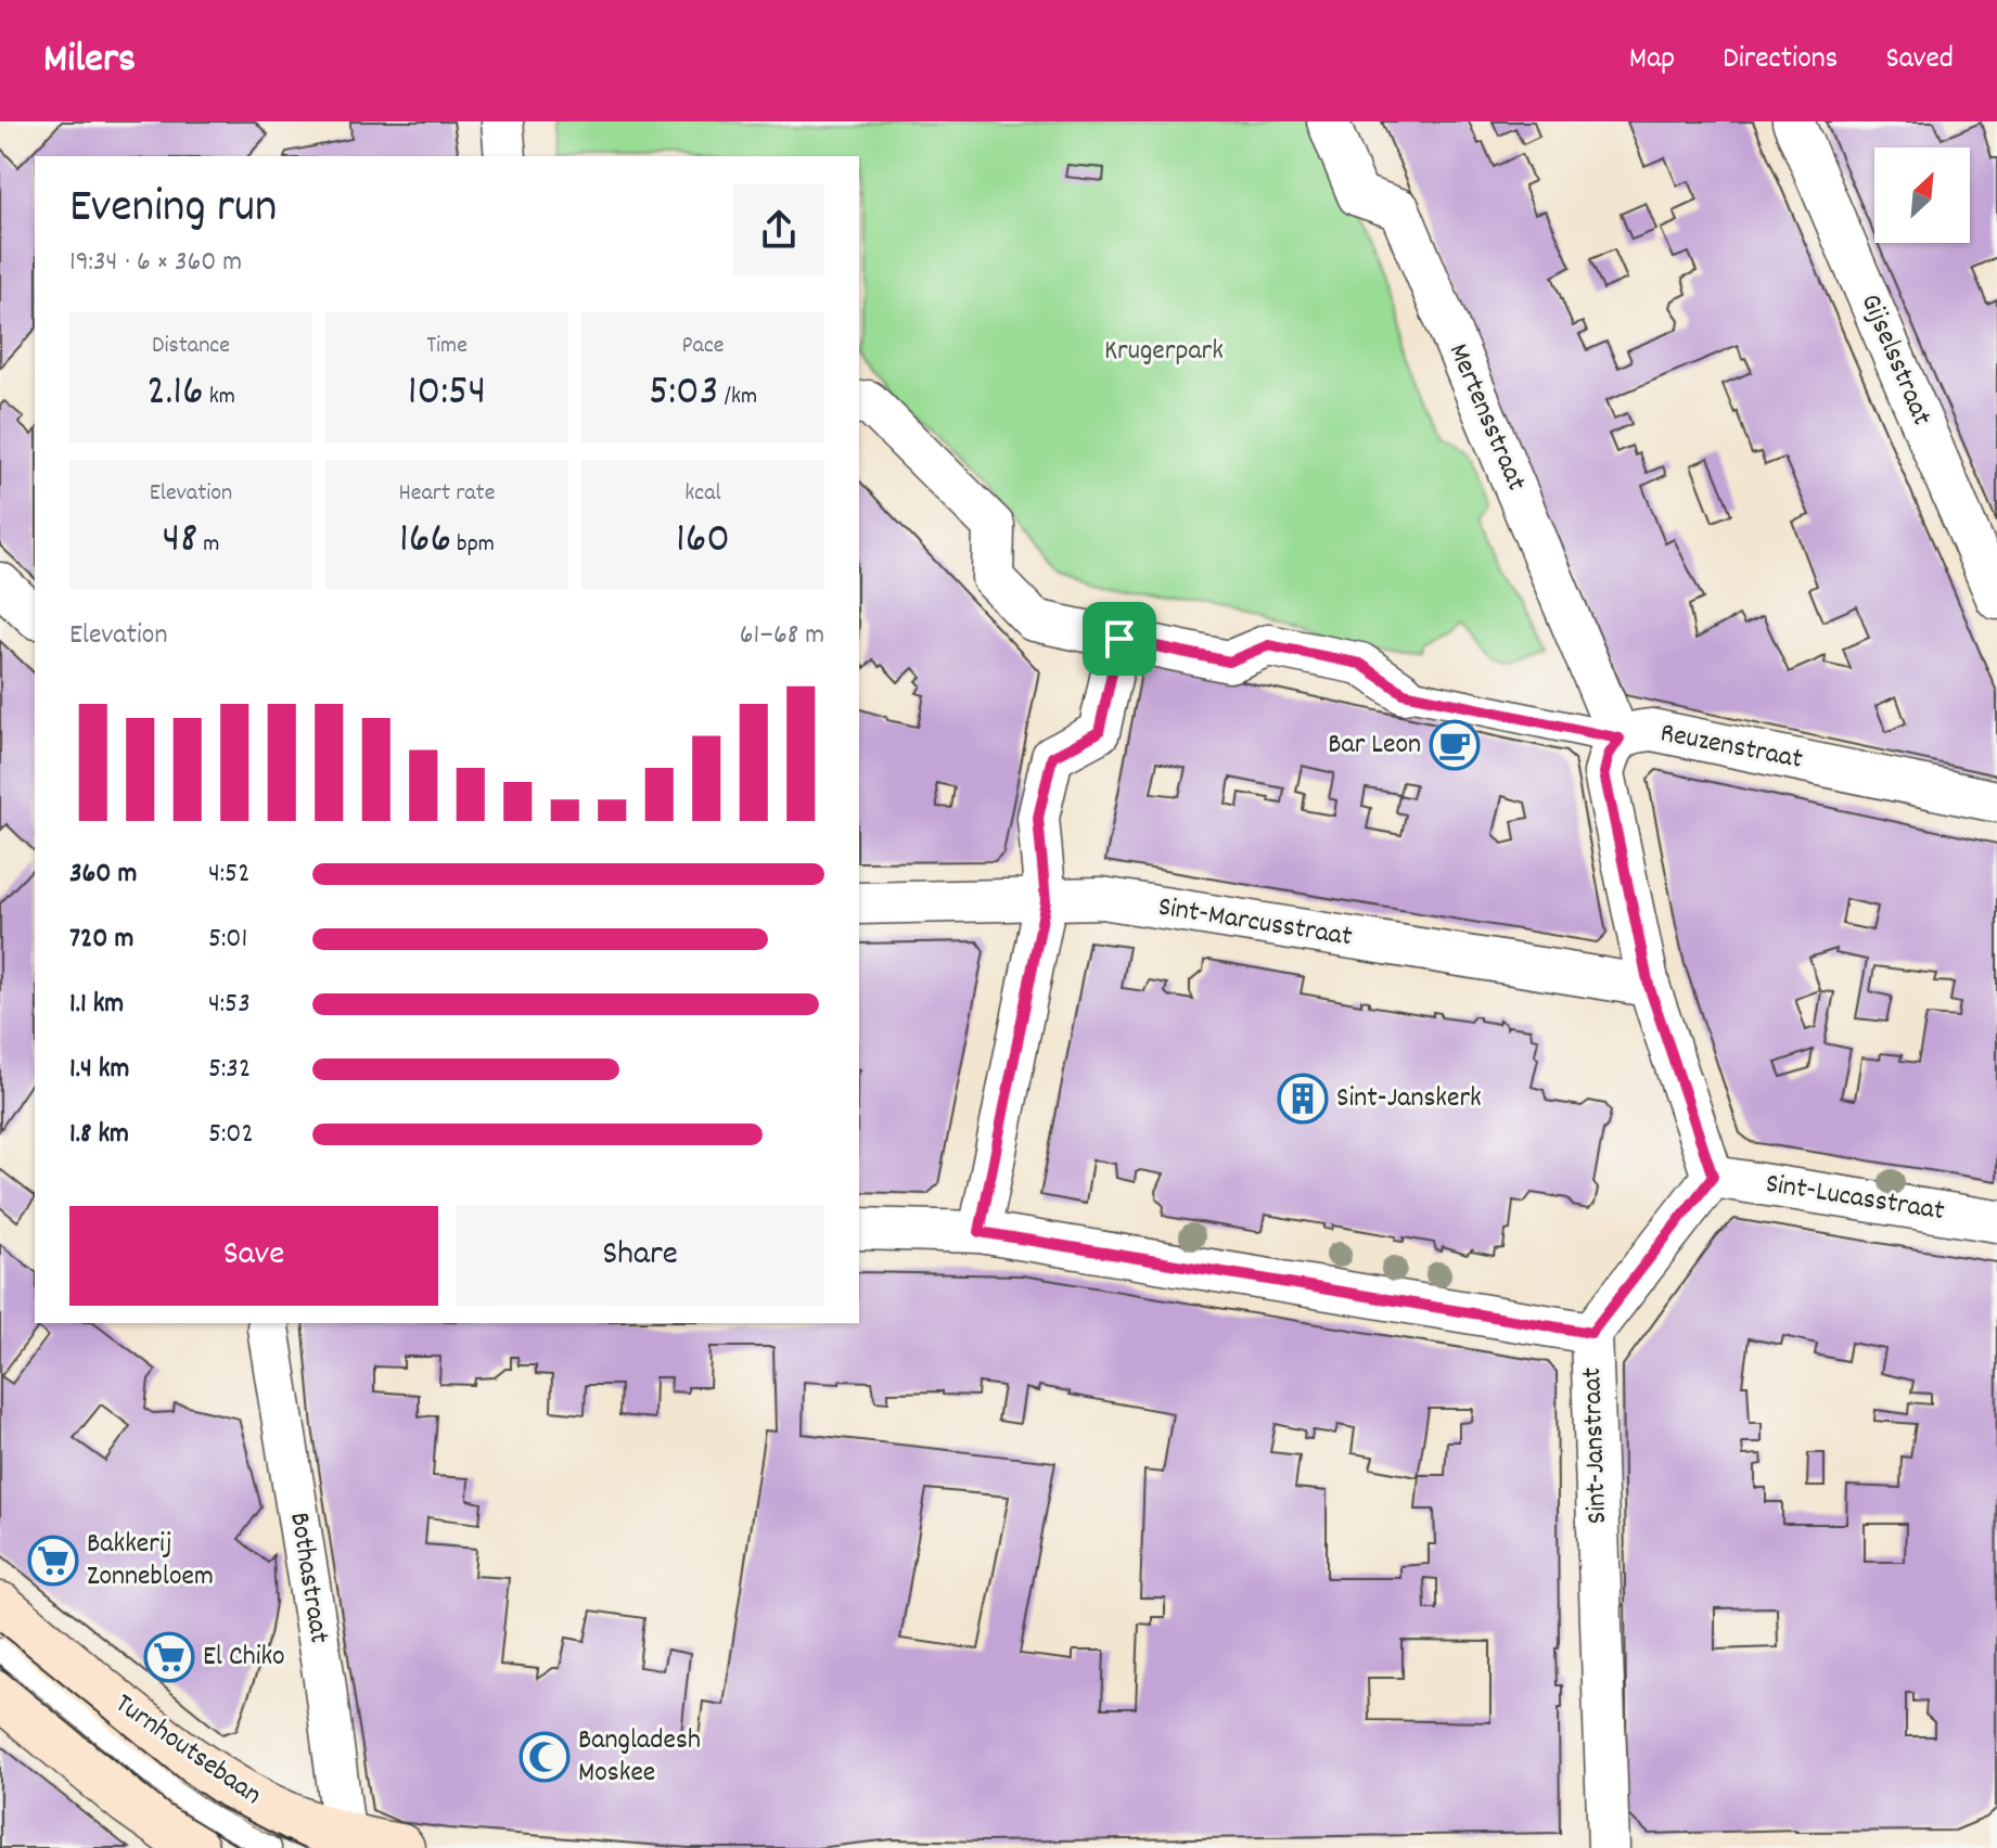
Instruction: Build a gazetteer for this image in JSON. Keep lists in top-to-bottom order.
{
  "streets": {
    "main road": ["Turnhoutsebaan"],
    "street": [
      "Gijselsstraat",
      "Mertensstraat",
      "Reuzenstraat",
      "Sint-Marcusstraat",
      "Sint-Lucasstraat",
      "Sint-Janstraat",
      "Bothastraat"
    ]
  },
  "crossings": [
    ["Mertensstraat", "Reuzenstraat"],
    ["Sint-Lucasstraat", "Sint-Janstraat"],
    ["Bothastraat", "Turnhoutsebaan"]
  ],
  "parks": ["Krugerpark"],
  "places": {
    "cafe": ["Bar Leon"],
    "building": ["Sint-Janskerk"],
    "supermarket": ["Bakkerij Zonnebloem", "El Chiko"],
    "mosque": ["Bangladesh Moskee"]
  },
  "north": "top right",
  "page": {
    "header": "Milers",
    "nav": ["Map", "Directions", "Saved"],
    "heading": ["Evening run", "19:34 · 6 × 360 m"],
    "stats": [
      ["Distance", "2.16 km"],
      ["Time", "10:54"],
      ["Pace", "5:03 /km"],
      ["Elevation", "48 m"],
      ["Heart rate", "166 bpm"],
      ["kcal", "160"]
    ],
    "chart": ["Elevation", "61–68 m"],
    "list": [
      {
        "name": "360 m",
        "note": "4:52"
      },
      {
        "name": "720 m",
        "note": "5:01"
      },
      {
        "name": "1.1 km",
        "note": "4:53"
      },
      {
        "name": "1.4 km",
        "note": "5:32"
      },
      {
        "name": "1.8 km",
        "note": "5:02"
      }
    ],
    "buttons": ["Save", "Share"]
  }
}
